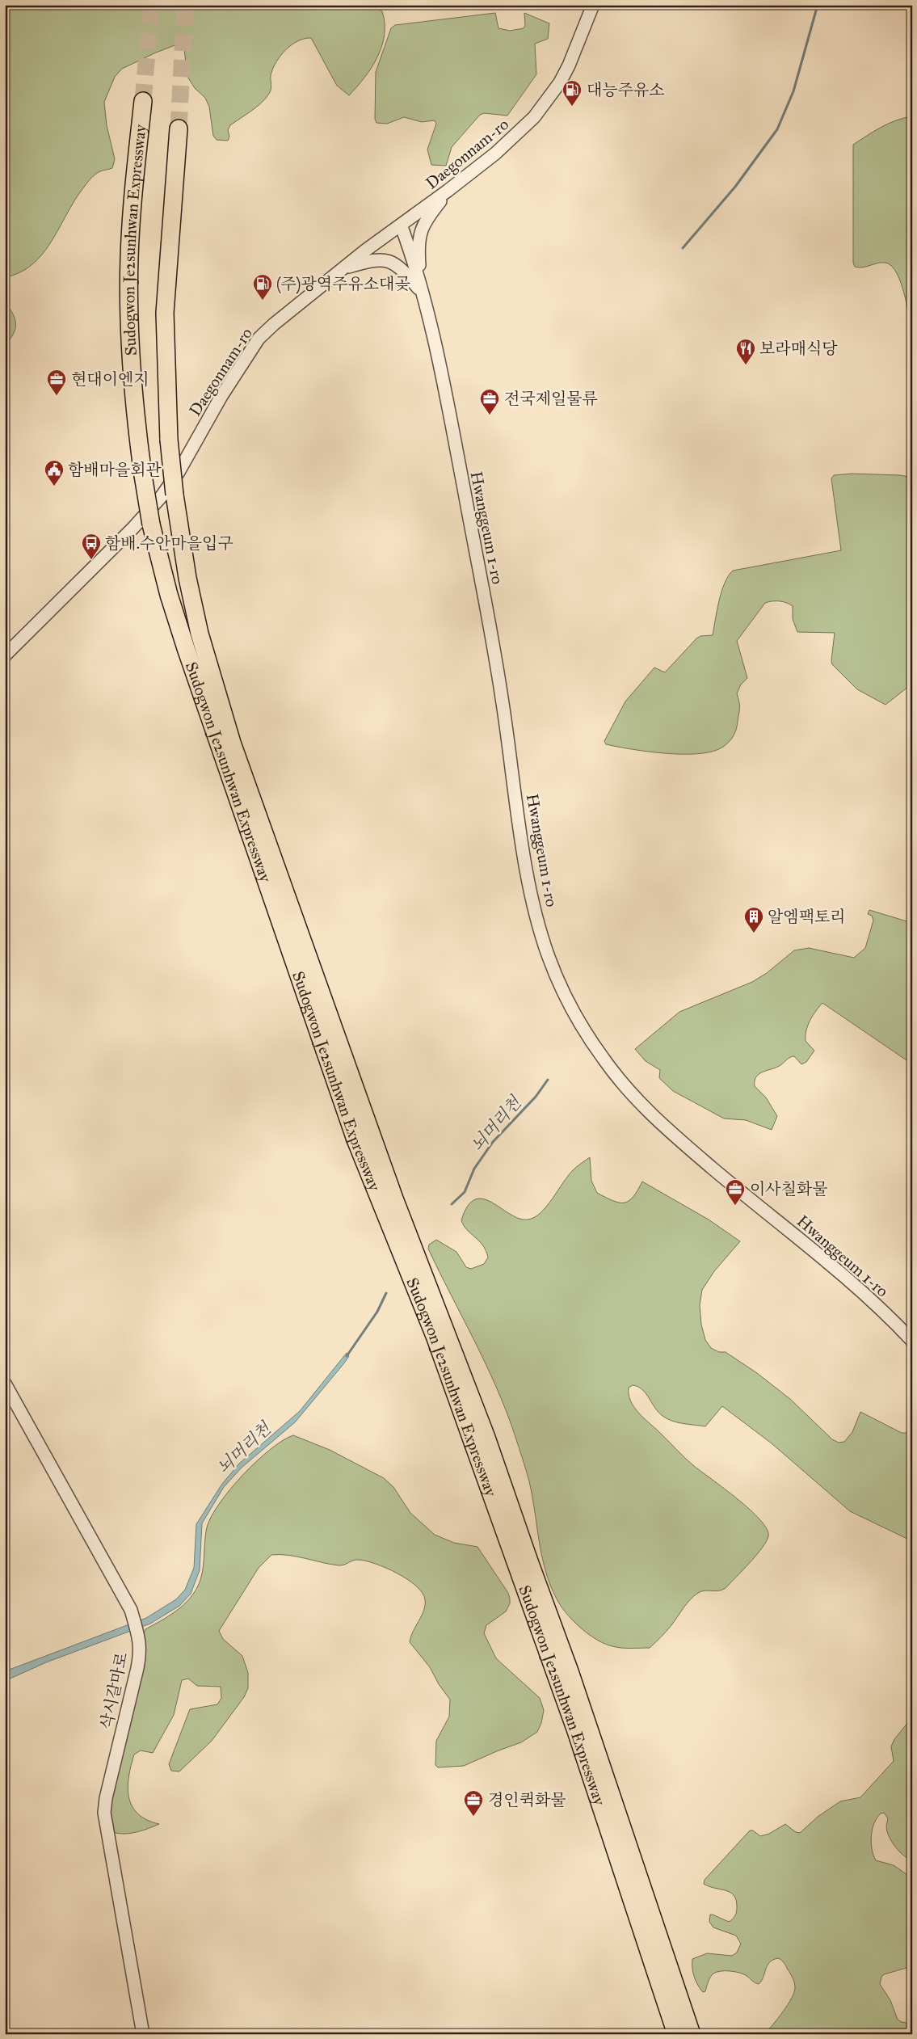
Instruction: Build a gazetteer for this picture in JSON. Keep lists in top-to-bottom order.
{
  "streets": {
    "highway": ["Sudogwon Je2sunhwan Expressway"],
    "street": ["Daegonnam-ro", "Hwanggeum 1-ro", "삭시갈마로"]
  },
  "crossings": [
    ["Daegonnam-ro", "Hwanggeum 1-ro"]
  ],
  "water": ["뇌머리천"],
  "places": {
    "fuel station": ["대능주유소", "(주)광역주유소대곶"],
    "restaurant": ["보라매식당"],
    "office": [
      "현대이엔지",
      "전국제일물류",
      "이사칠화물",
      "경인퀵화물"
    ],
    "public building": ["함배마을회관"],
    "bus stop": ["함배.수안마을입구"],
    "building": ["알엠팩토리"]
  }
}
